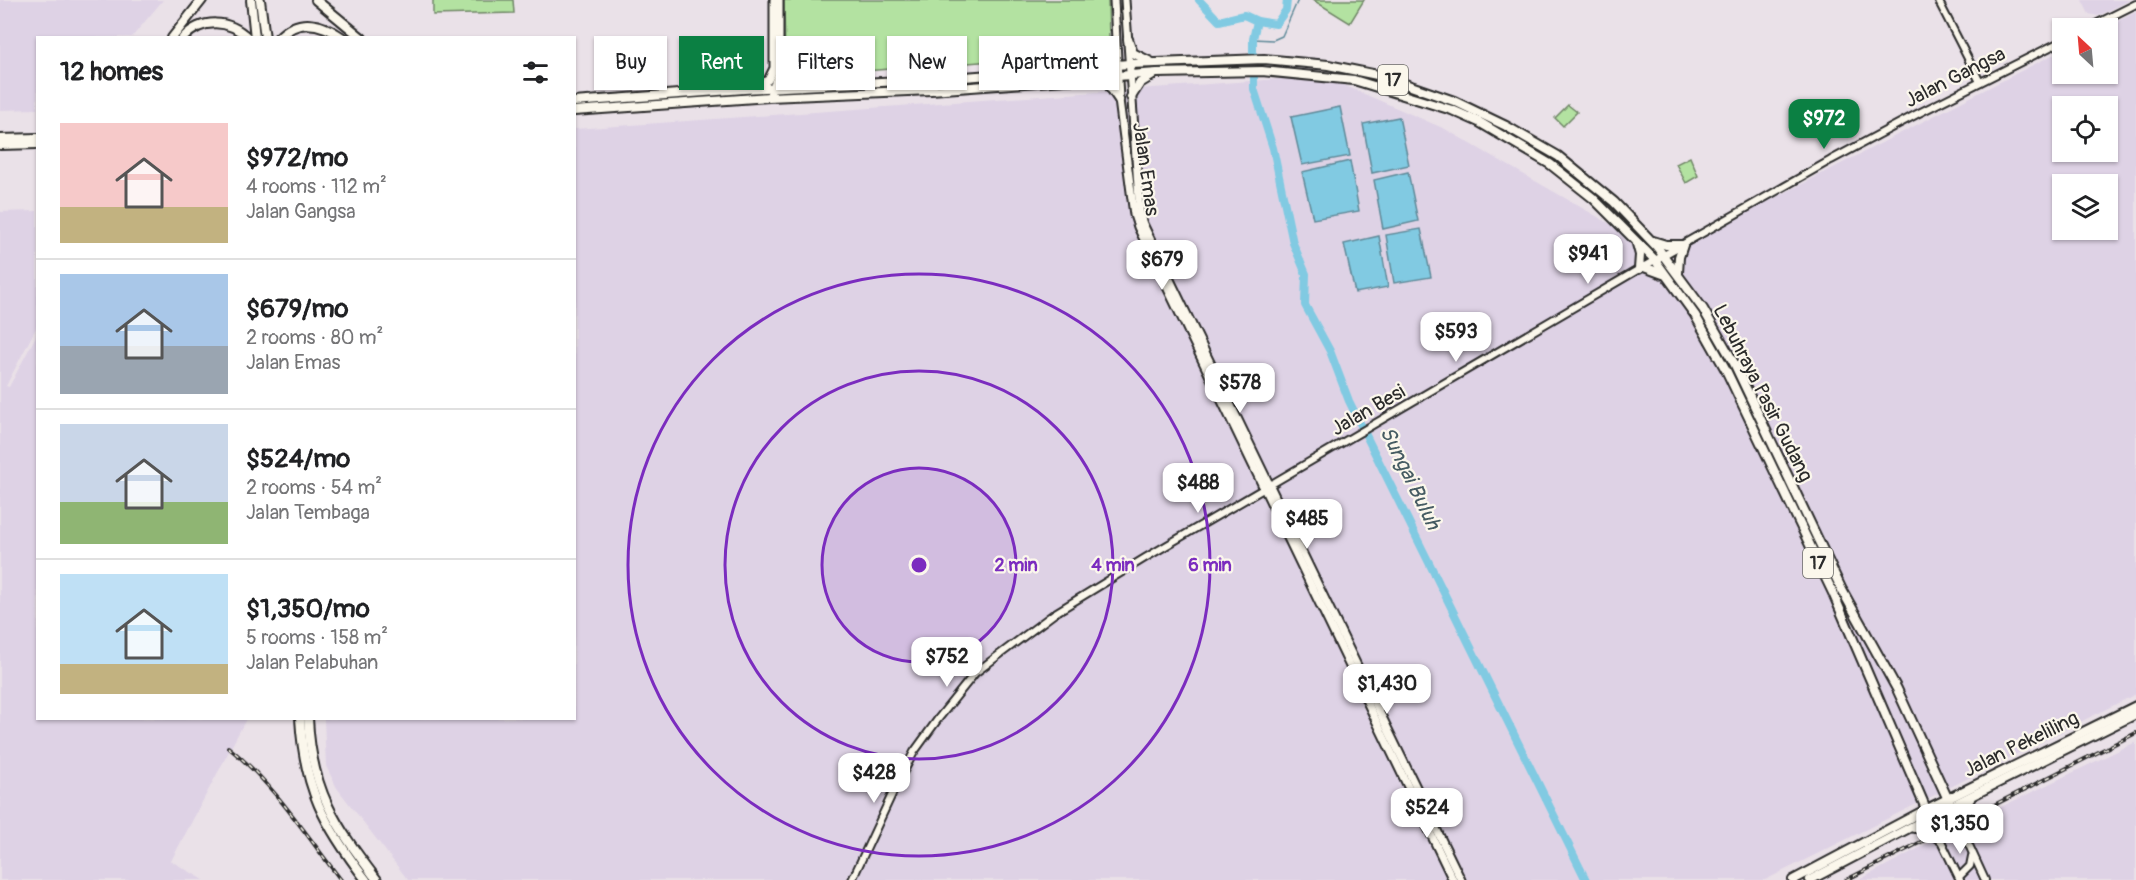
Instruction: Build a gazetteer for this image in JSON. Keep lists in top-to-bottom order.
{
  "streets": {
    "main road": [
      "17",
      "Jalan Emas",
      "Lebuhraya Pasir Gudang",
      "Jalan Pekeliling"
    ],
    "street": ["Jalan Gangsa", "Jalan Besi"]
  },
  "crossings": [
    ["Jalan Gangsa", "Lebuhraya Pasir Gudang"],
    ["Jalan Gangsa", "Jalan Besi"],
    ["Jalan Emas", "Lebuhraya Pasir Gudang"],
    ["Jalan Emas", "Jalan Besi"],
    ["Lebuhraya Pasir Gudang", "Jalan Pekeliling"]
  ],
  "water": ["Sungai Buluh"],
  "north": "top left",
  "page": {
    "chip": [
      "Buy",
      "Rent",
      "Filters",
      "New",
      "Apartment"
    ],
    "heading": "12 homes",
    "price": [
      "$972",
      "$941",
      "$679",
      "$593",
      "$578",
      "$488",
      "$485",
      "$752",
      "$1,430",
      "$428",
      "$524",
      "$1,350"
    ],
    "list": [
      {
        "name": "$972/mo",
        "note": "4 rooms · 112 m² · Jalan Gangsa"
      },
      {
        "name": "$679/mo",
        "note": "2 rooms · 80 m² · Jalan Emas"
      },
      {
        "name": "$524/mo",
        "note": "2 rooms · 54 m² · Jalan Tembaga"
      },
      {
        "name": "$1,350/mo",
        "note": "5 rooms · 158 m² · Jalan Pelabuhan"
      }
    ]
  },
  "rings": ["2 min", "4 min", "6 min"]
}
